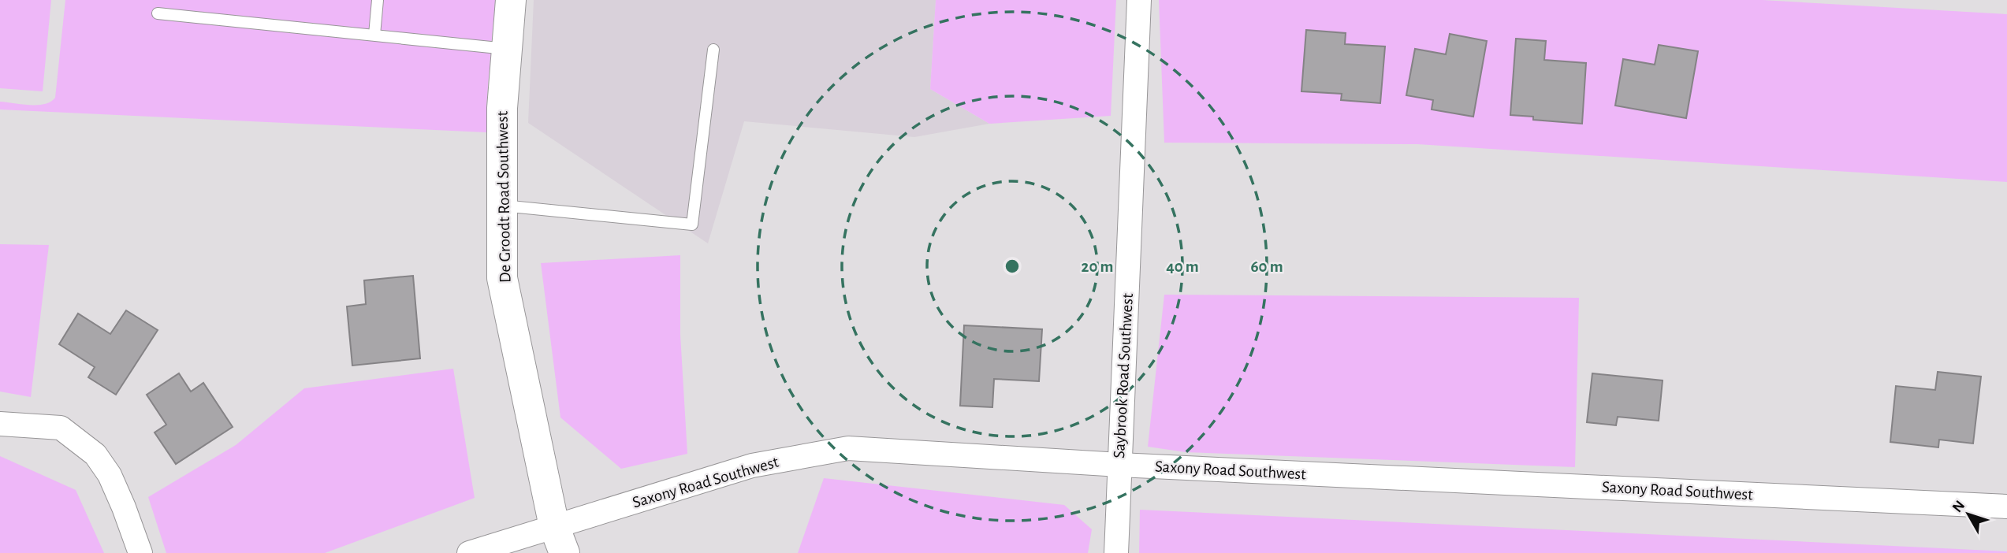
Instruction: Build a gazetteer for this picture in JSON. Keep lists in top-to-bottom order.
{
  "streets": {
    "street": ["De Groodt Road Southwest", "Saybrook Road Southwest", "Saxony Road Southwest"]
  },
  "crossings": [
    ["De Groodt Road Southwest", "Saxony Road Southwest"],
    ["Saybrook Road Southwest", "Saxony Road Southwest"]
  ],
  "north": "top left",
  "rings": ["20 m", "40 m", "60 m"]
}
